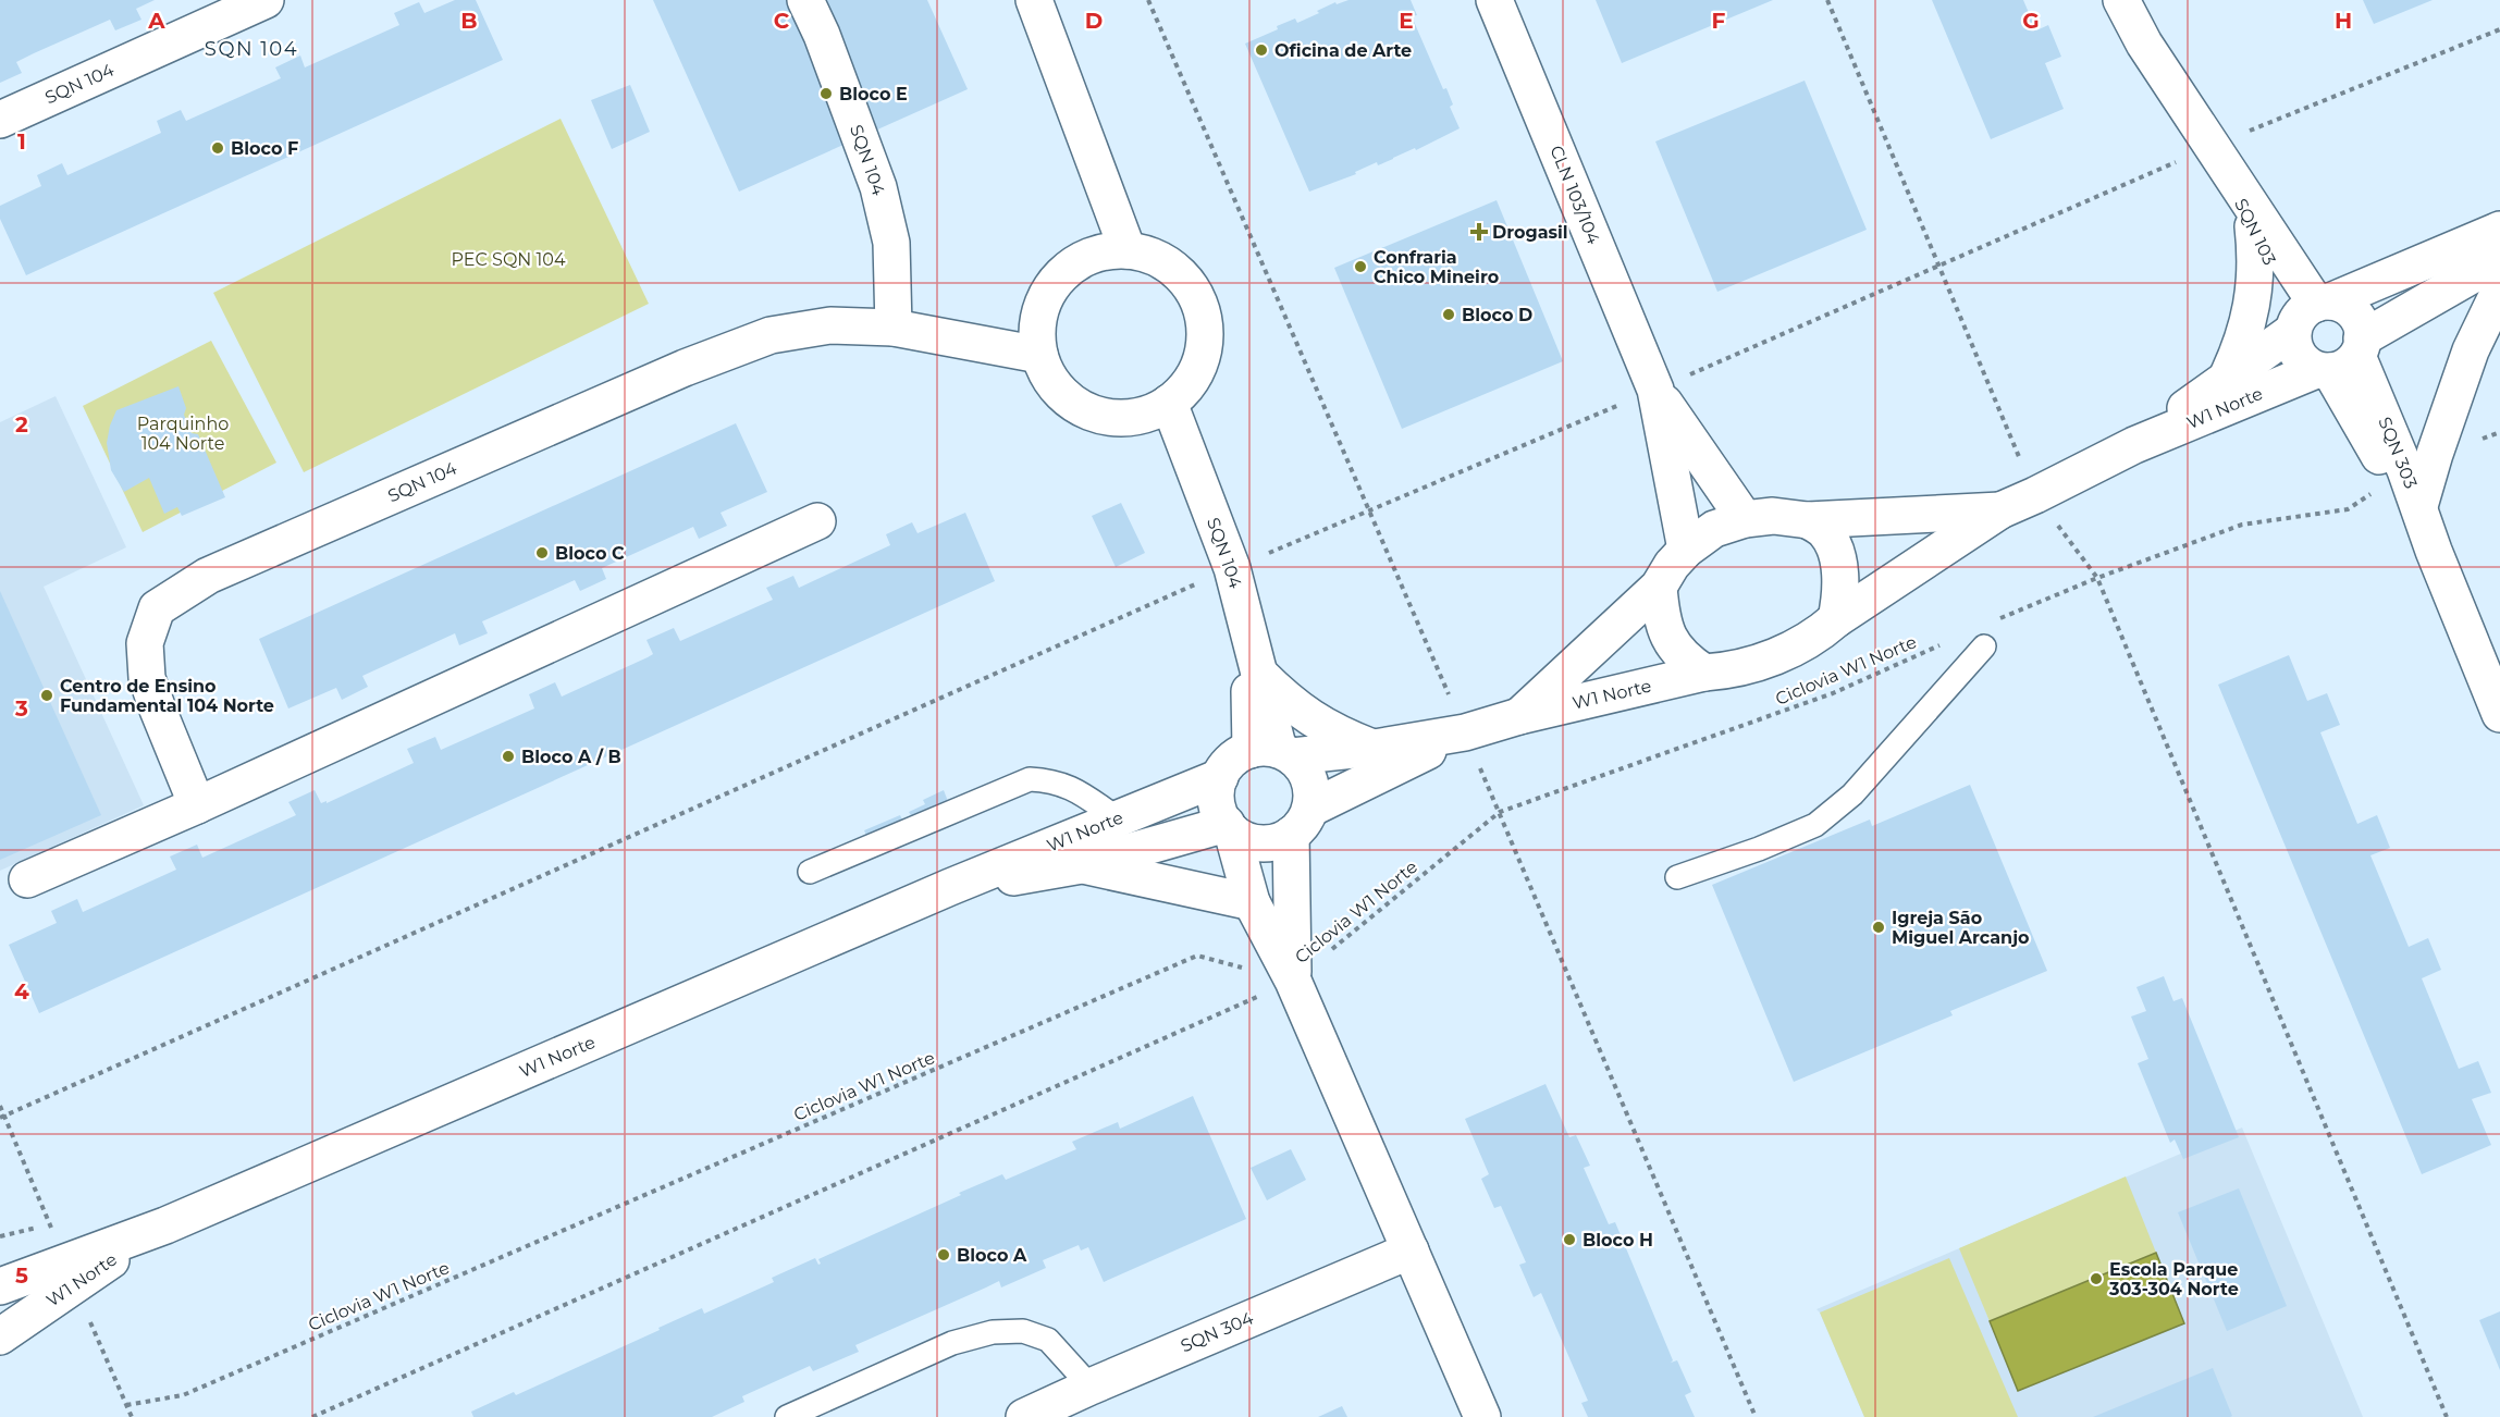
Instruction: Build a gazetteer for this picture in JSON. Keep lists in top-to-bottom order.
{
  "streets": {
    "street": [
      "SQN 104",
      "CLN 103/104",
      "SQN 103",
      "W1 Norte",
      "SQN 303",
      "SQN 304"
    ],
    "path": ["Ciclovia W1 Norte"]
  },
  "crossings": [
    ["SQN 104", "W1 Norte"],
    ["CLN 103/104", "W1 Norte"],
    ["SQN 103", "W1 Norte"],
    ["SQN 103", "SQN 303"],
    ["W1 Norte", "SQN 303"]
  ],
  "districts": ["SQN 104"],
  "parks": ["PEC SQN 104", "Parquinho 104 Norte"],
  "places": {
    "other": [
      "Oficina de Arte",
      "Bloco E",
      "Bloco F",
      "Confraria Chico Mineiro",
      "Bloco D",
      "Bloco C",
      "Centro de Ensino Fundamental 104 Norte",
      "Bloco A / B",
      "Igreja São Miguel Arcanjo",
      "Bloco H",
      "Bloco A",
      "Escola Parque 303-304 Norte"
    ],
    "health": ["Drogasil"]
  },
  "grid": {
    "columns": [
      "A",
      "B",
      "C",
      "D",
      "E",
      "F",
      "G",
      "H"
    ],
    "rows": [
      "1",
      "2",
      "3",
      "4",
      "5"
    ]
  }
}
